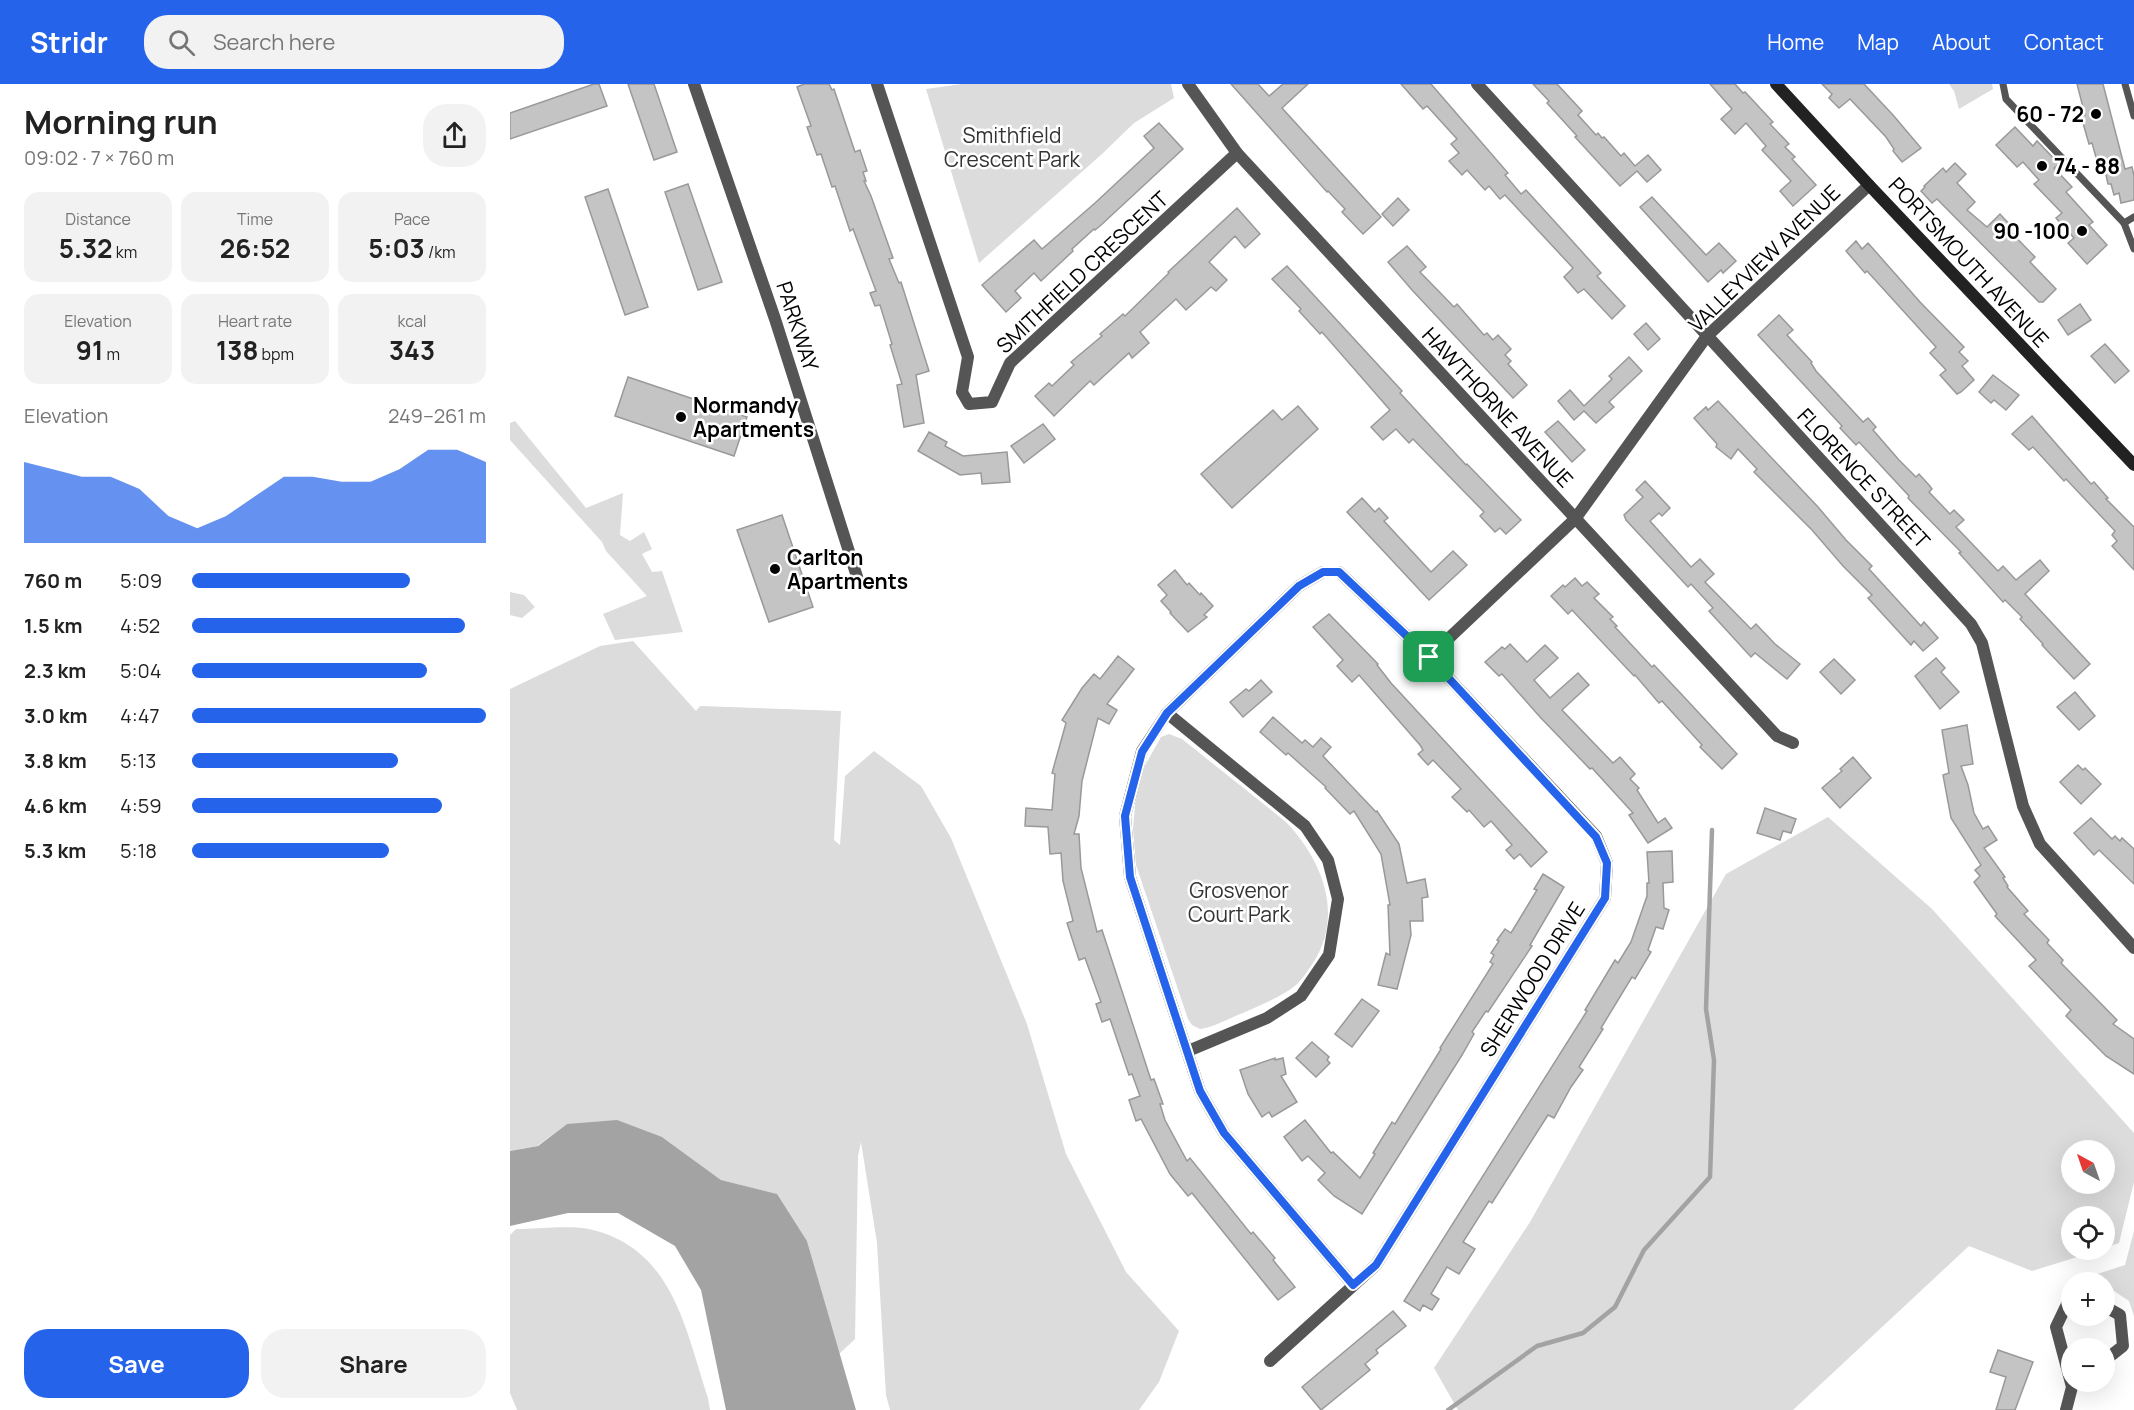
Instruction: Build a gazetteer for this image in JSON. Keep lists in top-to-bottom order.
{
  "streets": {
    "main road": ["PORTSMOUTH AVENUE"],
    "street": [
      "VALLEYVIEW AVENUE",
      "SMITHFIELD CRESCENT",
      "PARKWAY",
      "HAWTHORNE AVENUE",
      "FLORENCE STREET",
      "SHERWOOD DRIVE"
    ]
  },
  "crossings": [
    ["VALLEYVIEW AVENUE", "PORTSMOUTH AVENUE"],
    ["VALLEYVIEW AVENUE", "HAWTHORNE AVENUE"],
    ["VALLEYVIEW AVENUE", "FLORENCE STREET"],
    ["VALLEYVIEW AVENUE", "SHERWOOD DRIVE"],
    ["SMITHFIELD CRESCENT", "HAWTHORNE AVENUE"]
  ],
  "parks": ["Smithfield Crescent Park", "Grosvenor Court Park"],
  "places": [
    "60 - 72",
    "74 - 88",
    "90 -100",
    "Normandy Apartments",
    "Carlton Apartments"
  ],
  "north": "top left",
  "page": {
    "header": "Stridr",
    "search": "Search here",
    "nav": [
      "Home",
      "Map",
      "About",
      "Contact"
    ],
    "heading": ["Morning run", "09:02 · 7 × 760 m"],
    "stats": [
      ["Distance", "5.32 km"],
      ["Time", "26:52"],
      ["Pace", "5:03 /km"],
      ["Elevation", "91 m"],
      ["Heart rate", "138 bpm"],
      ["kcal", "343"]
    ],
    "chart": ["Elevation", "249–261 m"],
    "list": [
      {
        "name": "760 m",
        "note": "5:09"
      },
      {
        "name": "1.5 km",
        "note": "4:52"
      },
      {
        "name": "2.3 km",
        "note": "5:04"
      },
      {
        "name": "3.0 km",
        "note": "4:47"
      },
      {
        "name": "3.8 km",
        "note": "5:13"
      },
      {
        "name": "4.6 km",
        "note": "4:59"
      },
      {
        "name": "5.3 km",
        "note": "5:18"
      }
    ],
    "map_buttons": ["+", "−"],
    "buttons": ["Save", "Share"]
  }
}
